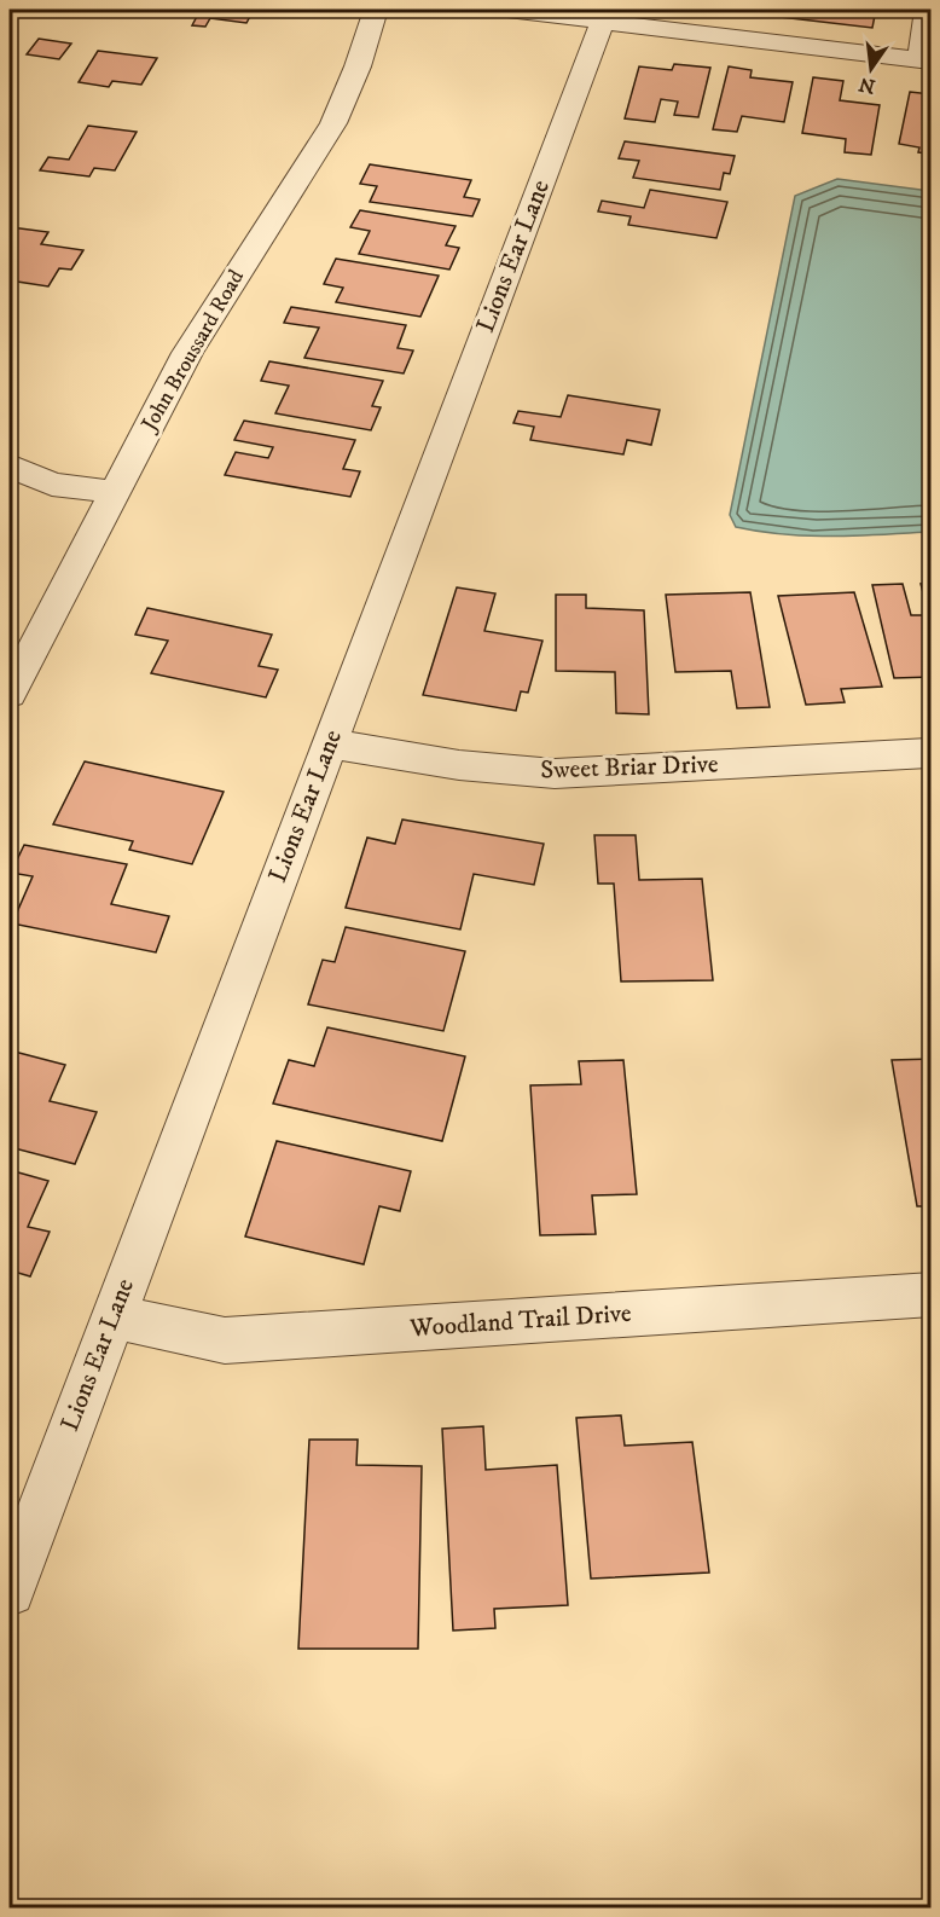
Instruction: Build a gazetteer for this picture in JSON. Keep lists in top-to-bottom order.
{
  "streets": {
    "street": [
      "Lions Ear Lane",
      "John Broussard Road",
      "Sweet Briar Drive",
      "Woodland Trail Drive"
    ]
  },
  "crossings": [
    ["Lions Ear Lane", "Sweet Briar Drive"],
    ["Lions Ear Lane", "Woodland Trail Drive"]
  ],
  "north": "bottom"
}
